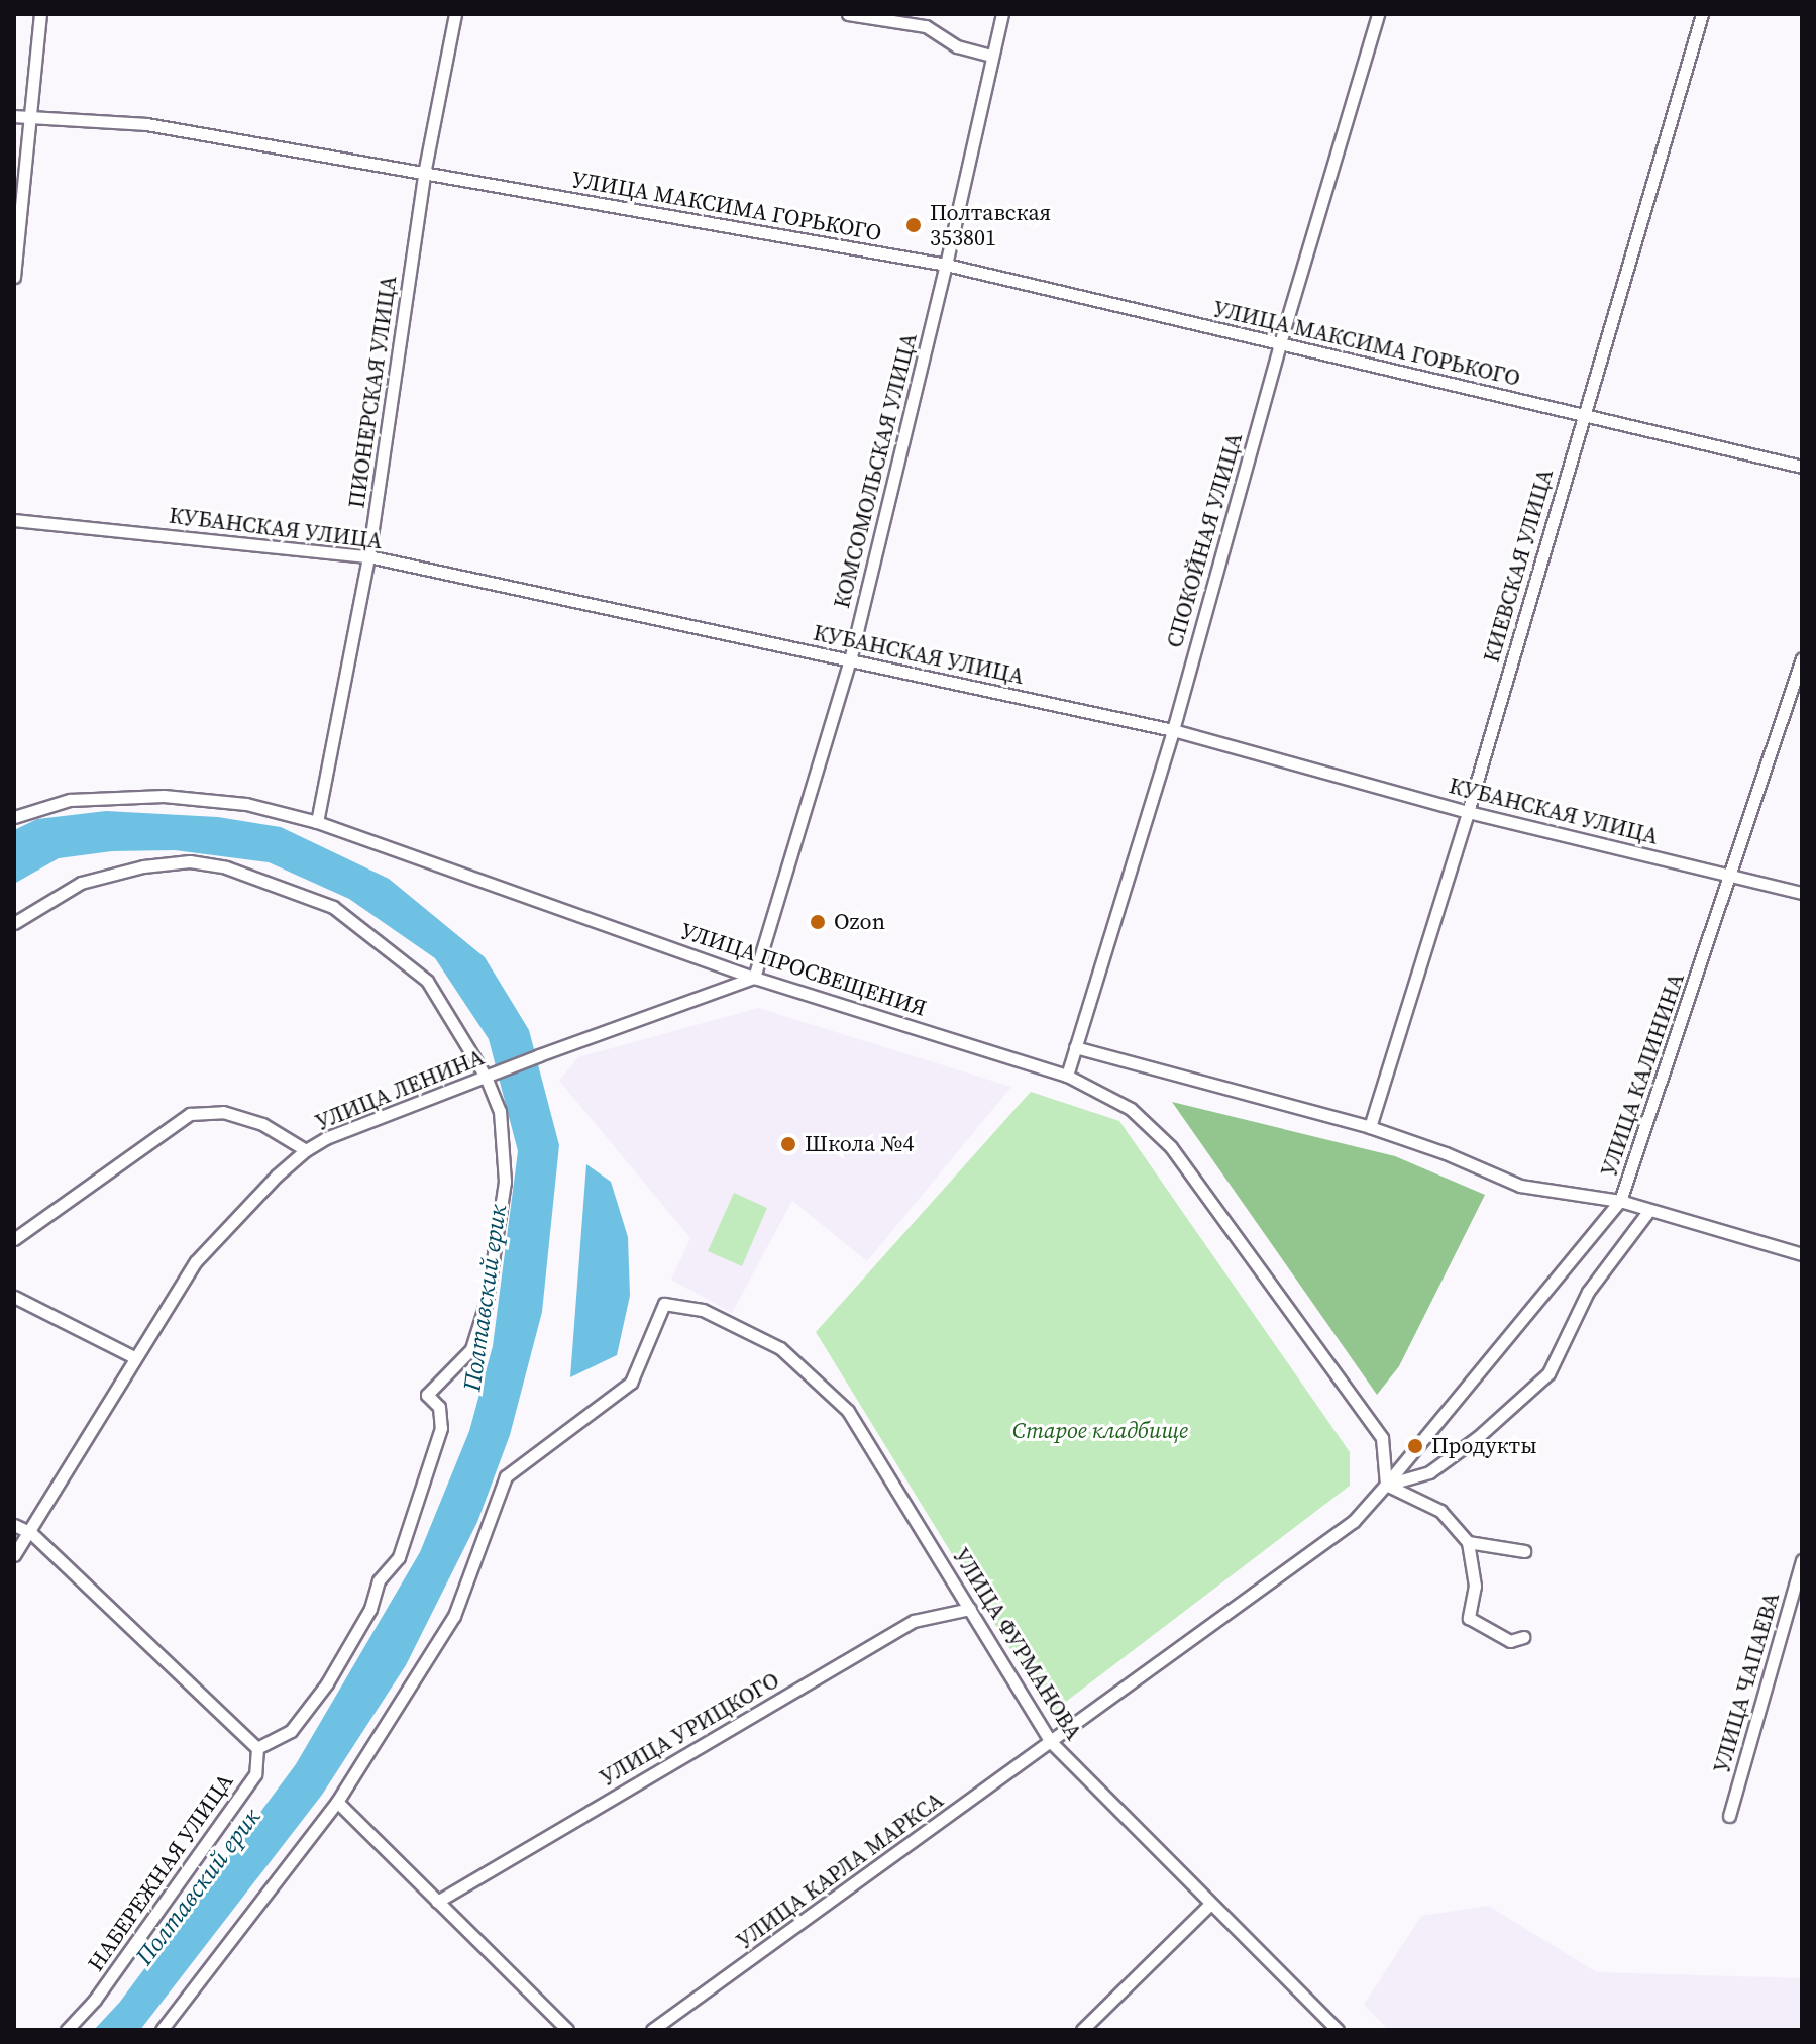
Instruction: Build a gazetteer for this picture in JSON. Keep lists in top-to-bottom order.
{
  "streets": {
    "street": [
      "УЛИЦА МАКСИМА ГОРЬКОГО",
      "ПИОНЕРСКАЯ УЛИЦА",
      "КОМСОМОЛЬСКАЯ УЛИЦА",
      "КУБАНСКАЯ УЛИЦА",
      "СПОКОЙНАЯ УЛИЦА",
      "КИЕВСКАЯ УЛИЦА",
      "УЛИЦА ПРОСВЕЩЕНИЯ",
      "УЛИЦА КАЛИНИНА",
      "УЛИЦА ЛЕНИНА",
      "УЛИЦА ФУРМАНОВА",
      "УЛИЦА ЧАПАЕВА",
      "УЛИЦА УРИЦКОГО",
      "УЛИЦА КАРЛА МАРКСА",
      "НАБЕРЕЖНАЯ УЛИЦА"
    ]
  },
  "crossings": [
    ["УЛИЦА МАКСИМА ГОРЬКОГО", "ПИОНЕРСКАЯ УЛИЦА"],
    ["УЛИЦА МАКСИМА ГОРЬКОГО", "КОМСОМОЛЬСКАЯ УЛИЦА"],
    ["УЛИЦА МАКСИМА ГОРЬКОГО", "СПОКОЙНАЯ УЛИЦА"],
    ["УЛИЦА МАКСИМА ГОРЬКОГО", "КИЕВСКАЯ УЛИЦА"],
    ["ПИОНЕРСКАЯ УЛИЦА", "КУБАНСКАЯ УЛИЦА"],
    ["ПИОНЕРСКАЯ УЛИЦА", "УЛИЦА ПРОСВЕЩЕНИЯ"],
    ["КОМСОМОЛЬСКАЯ УЛИЦА", "КУБАНСКАЯ УЛИЦА"],
    ["КОМСОМОЛЬСКАЯ УЛИЦА", "УЛИЦА ПРОСВЕЩЕНИЯ"],
    ["КОМСОМОЛЬСКАЯ УЛИЦА", "УЛИЦА ЛЕНИНА"],
    ["КУБАНСКАЯ УЛИЦА", "СПОКОЙНАЯ УЛИЦА"],
    ["КУБАНСКАЯ УЛИЦА", "КИЕВСКАЯ УЛИЦА"],
    ["КУБАНСКАЯ УЛИЦА", "УЛИЦА КАЛИНИНА"],
    ["СПОКОЙНАЯ УЛИЦА", "УЛИЦА ПРОСВЕЩЕНИЯ"],
    ["УЛИЦА ПРОСВЕЩЕНИЯ", "УЛИЦА КАЛИНИНА"],
    ["УЛИЦА ПРОСВЕЩЕНИЯ", "УЛИЦА ЛЕНИНА"],
    ["УЛИЦА КАЛИНИНА", "УЛИЦА ФУРМАНОВА"],
    ["УЛИЦА КАЛИНИНА", "УЛИЦА КАРЛА МАРКСА"],
    ["УЛИЦА ФУРМАНОВА", "УЛИЦА УРИЦКОГО"],
    ["УЛИЦА ФУРМАНОВА", "УЛИЦА КАРЛА МАРКСА"]
  ],
  "water": ["Полтавский ерик"],
  "parks": ["Старое кладбище"],
  "places": [
    "Полтавская 353801",
    "Ozon",
    "Школа №4",
    "Продукты"
  ]
}
